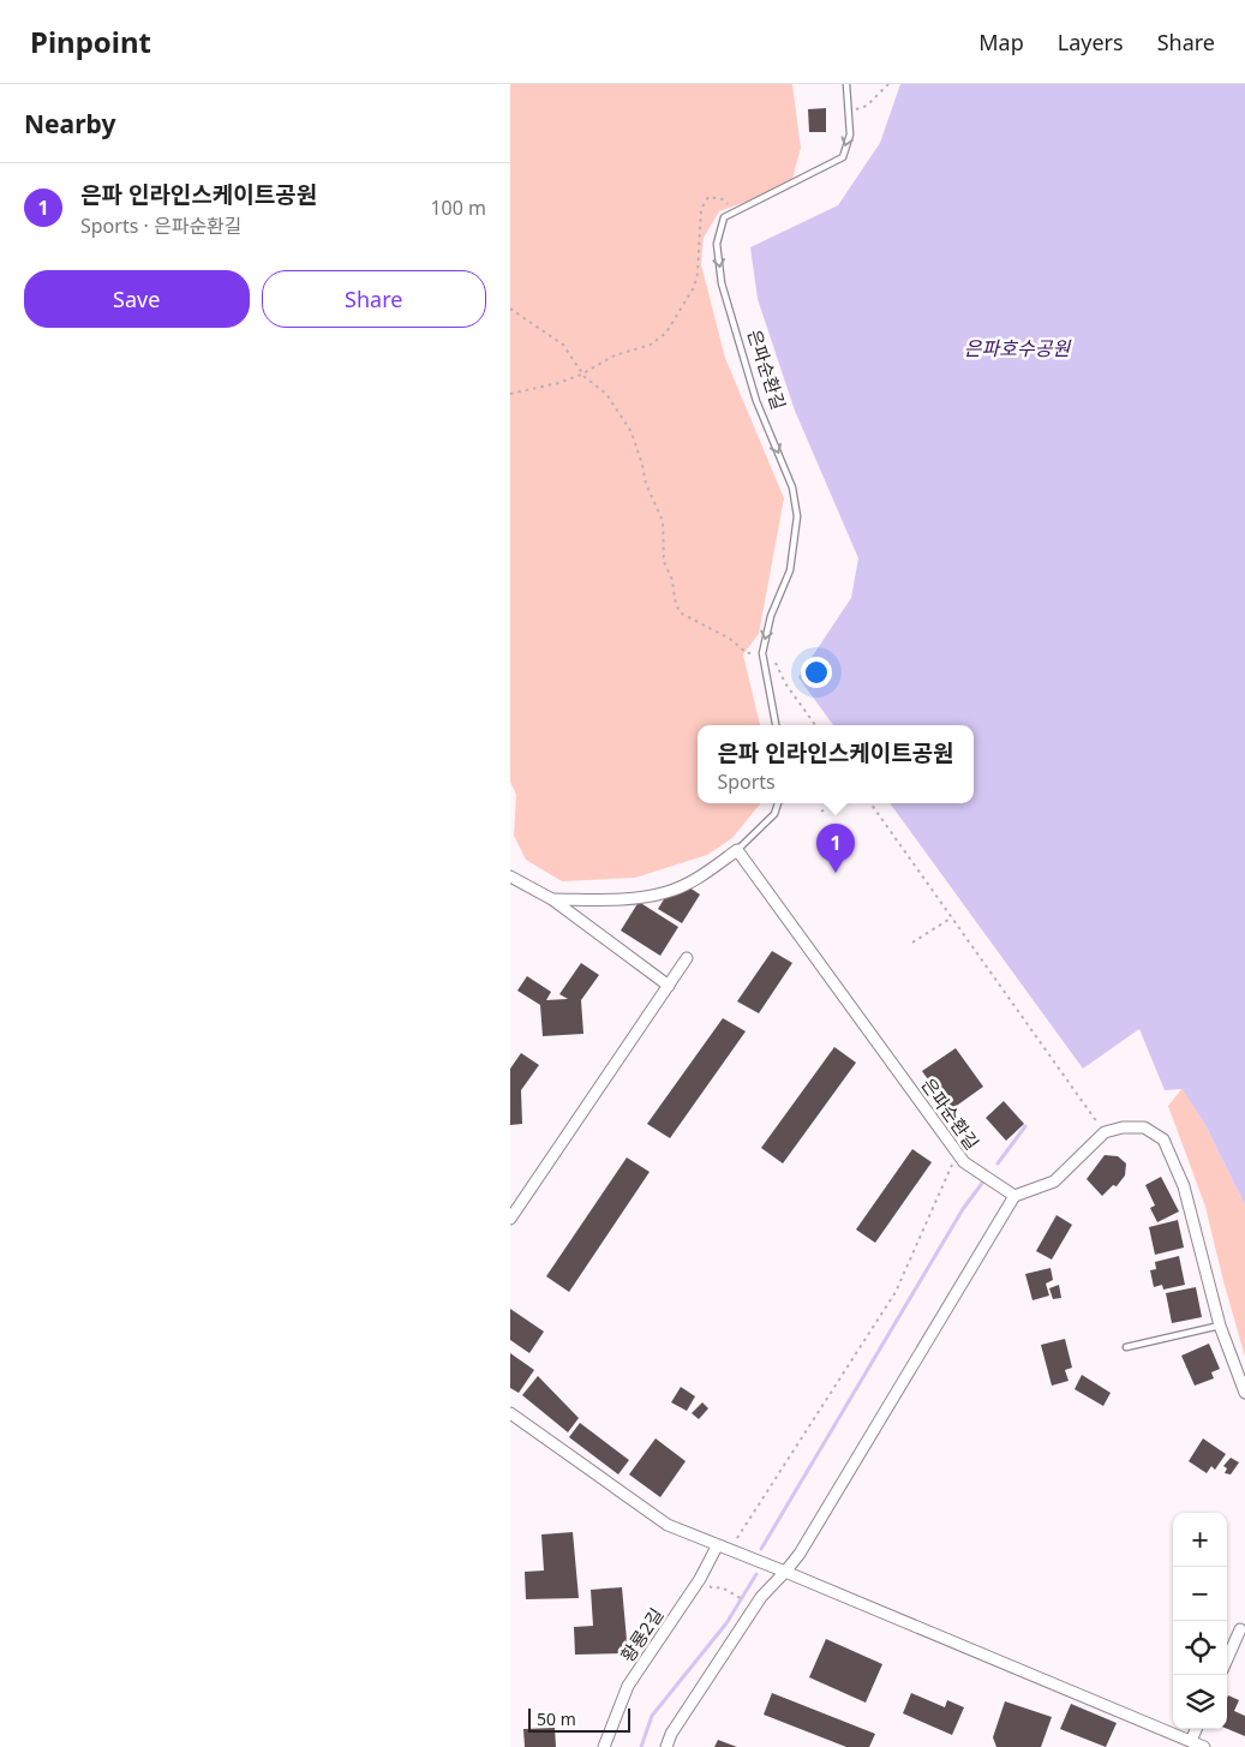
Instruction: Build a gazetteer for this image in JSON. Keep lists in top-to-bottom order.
{
  "streets": {
    "street": ["은파순환길", "황룡2길"]
  },
  "one_way": ["은파순환길"],
  "water": ["은파호수공원"],
  "scale_bar": "50 m",
  "page": {
    "header": "Pinpoint",
    "nav": ["Map", "Layers", "Share"],
    "heading": "Nearby",
    "list": [
      {
        "mark": "1",
        "name": "은파 인라인스케이트공원",
        "note": "Sports · 은파순환길",
        "value": "100 m"
      }
    ],
    "buttons": ["Save", "Share"],
    "popup": ["은파 인라인스케이트공원", "Sports"],
    "pins": "1",
    "map_buttons": ["+", "−"],
    "scale": "50 m"
  }
}
